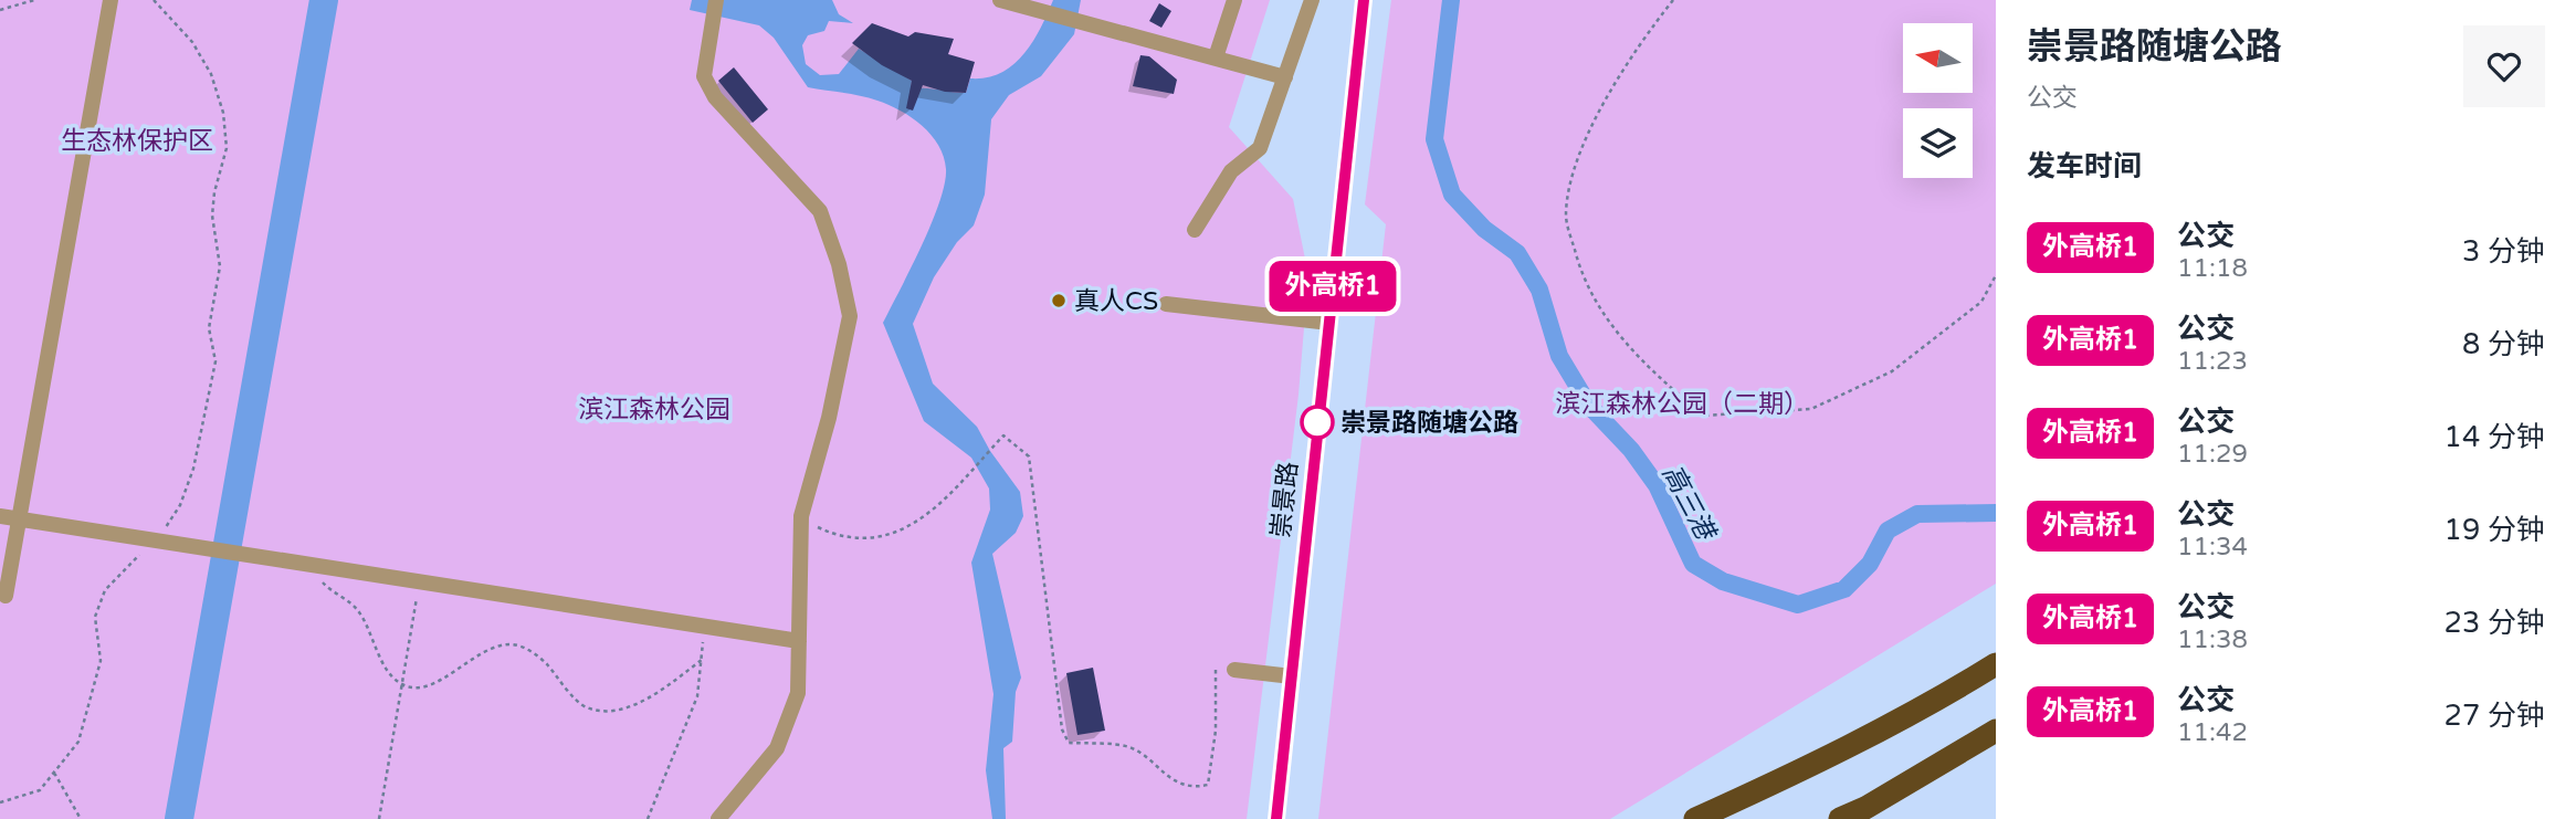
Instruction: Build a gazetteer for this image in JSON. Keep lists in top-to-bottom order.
{
  "streets": {
    "street": ["崇景路"]
  },
  "water": ["高三港"],
  "parks": ["生态林保护区", "滨江森林公园（二期）", "滨江森林公园"],
  "places": ["真人CS", "崇景路随塘公路"],
  "lines": ["bus line 外高桥1"],
  "north": "left",
  "page": {
    "on_map": "外高桥1",
    "heading": [
      ["崇景路随塘公路", "公交"],
      "发车时间"
    ],
    "list": [
      {
        "mark": "外高桥1",
        "name": "公交",
        "note": "11:18",
        "value": "3 分钟"
      },
      {
        "mark": "外高桥1",
        "name": "公交",
        "note": "11:23",
        "value": "8 分钟"
      },
      {
        "mark": "外高桥1",
        "name": "公交",
        "note": "11:29",
        "value": "14 分钟"
      },
      {
        "mark": "外高桥1",
        "name": "公交",
        "note": "11:34",
        "value": "19 分钟"
      },
      {
        "mark": "外高桥1",
        "name": "公交",
        "note": "11:38",
        "value": "23 分钟"
      },
      {
        "mark": "外高桥1",
        "name": "公交",
        "note": "11:42",
        "value": "27 分钟"
      }
    ]
  }
}
